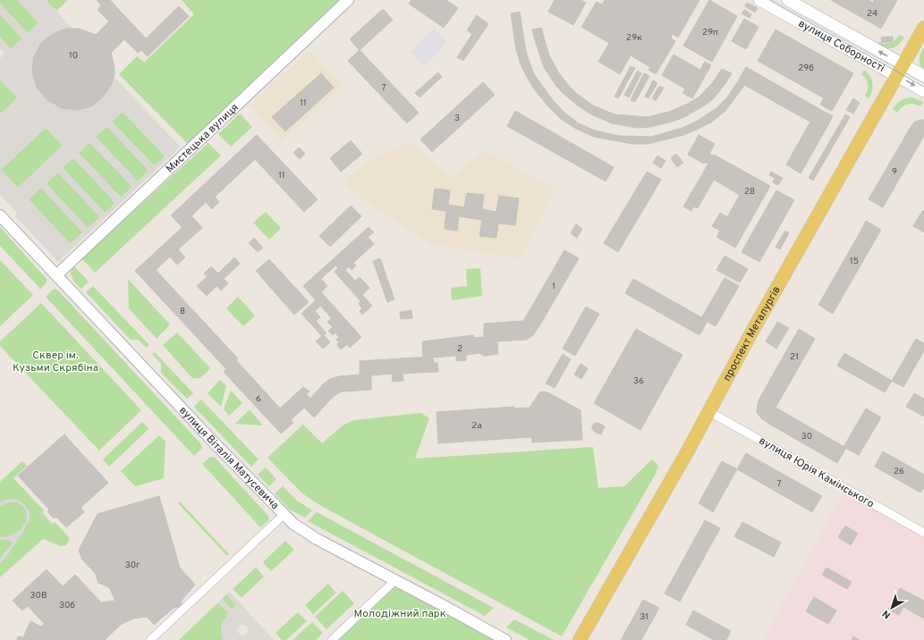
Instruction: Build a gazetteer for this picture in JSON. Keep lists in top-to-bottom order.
{
  "streets": {
    "main road": ["вулиця Соборності", "проспект Металургів"],
    "street": ["Мистецька вулиця", "вулиця Віталія Матусевича", "вулиця Юрія Камінського"]
  },
  "crossings": [
    ["вулиця Соборності", "проспект Металургів"],
    ["Мистецька вулиця", "вулиця Віталія Матусевича"],
    ["проспект Металургів", "вулиця Юрія Камінського"]
  ],
  "parks": ["Сквер ім. Кузьми Скрябіна", "Молодіжний парк"],
  "house_numbers": [
    "24",
    "29п",
    "29к",
    "10",
    "29б",
    "7",
    "11",
    "3",
    "9",
    "11",
    "28",
    "15",
    "1",
    "8",
    "2",
    "21",
    "36",
    "6",
    "2а",
    "30",
    "26",
    "7",
    "30г",
    "30В",
    "30б",
    "31"
  ],
  "north": "bottom left"
}
